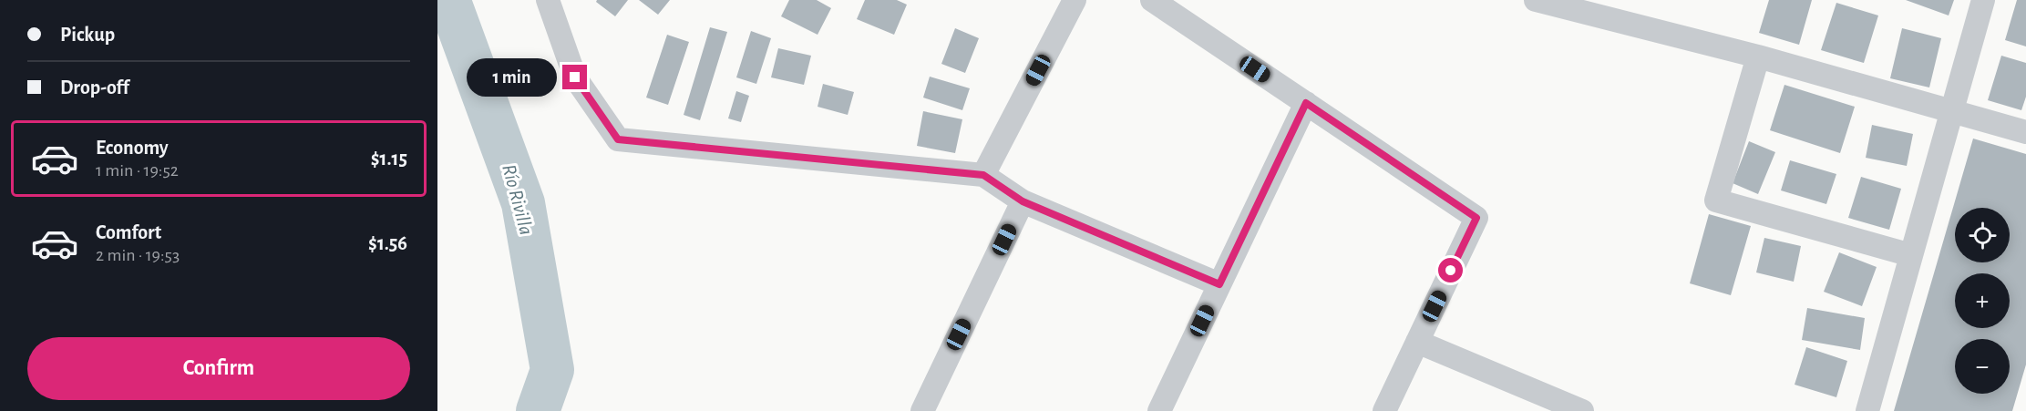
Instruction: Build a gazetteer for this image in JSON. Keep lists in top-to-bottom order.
{
  "water": ["Río Rivilla"],
  "page": {
    "banner": ["Pickup", "Drop-off"],
    "bubble": "1 min",
    "list": [
      {
        "name": "Economy",
        "note": "1 min · 19:52",
        "value": "$1.15"
      },
      {
        "name": "Comfort",
        "note": "2 min · 19:53",
        "value": "$1.56"
      }
    ],
    "map_buttons": ["+", "−"],
    "buttons": "Confirm"
  }
}
